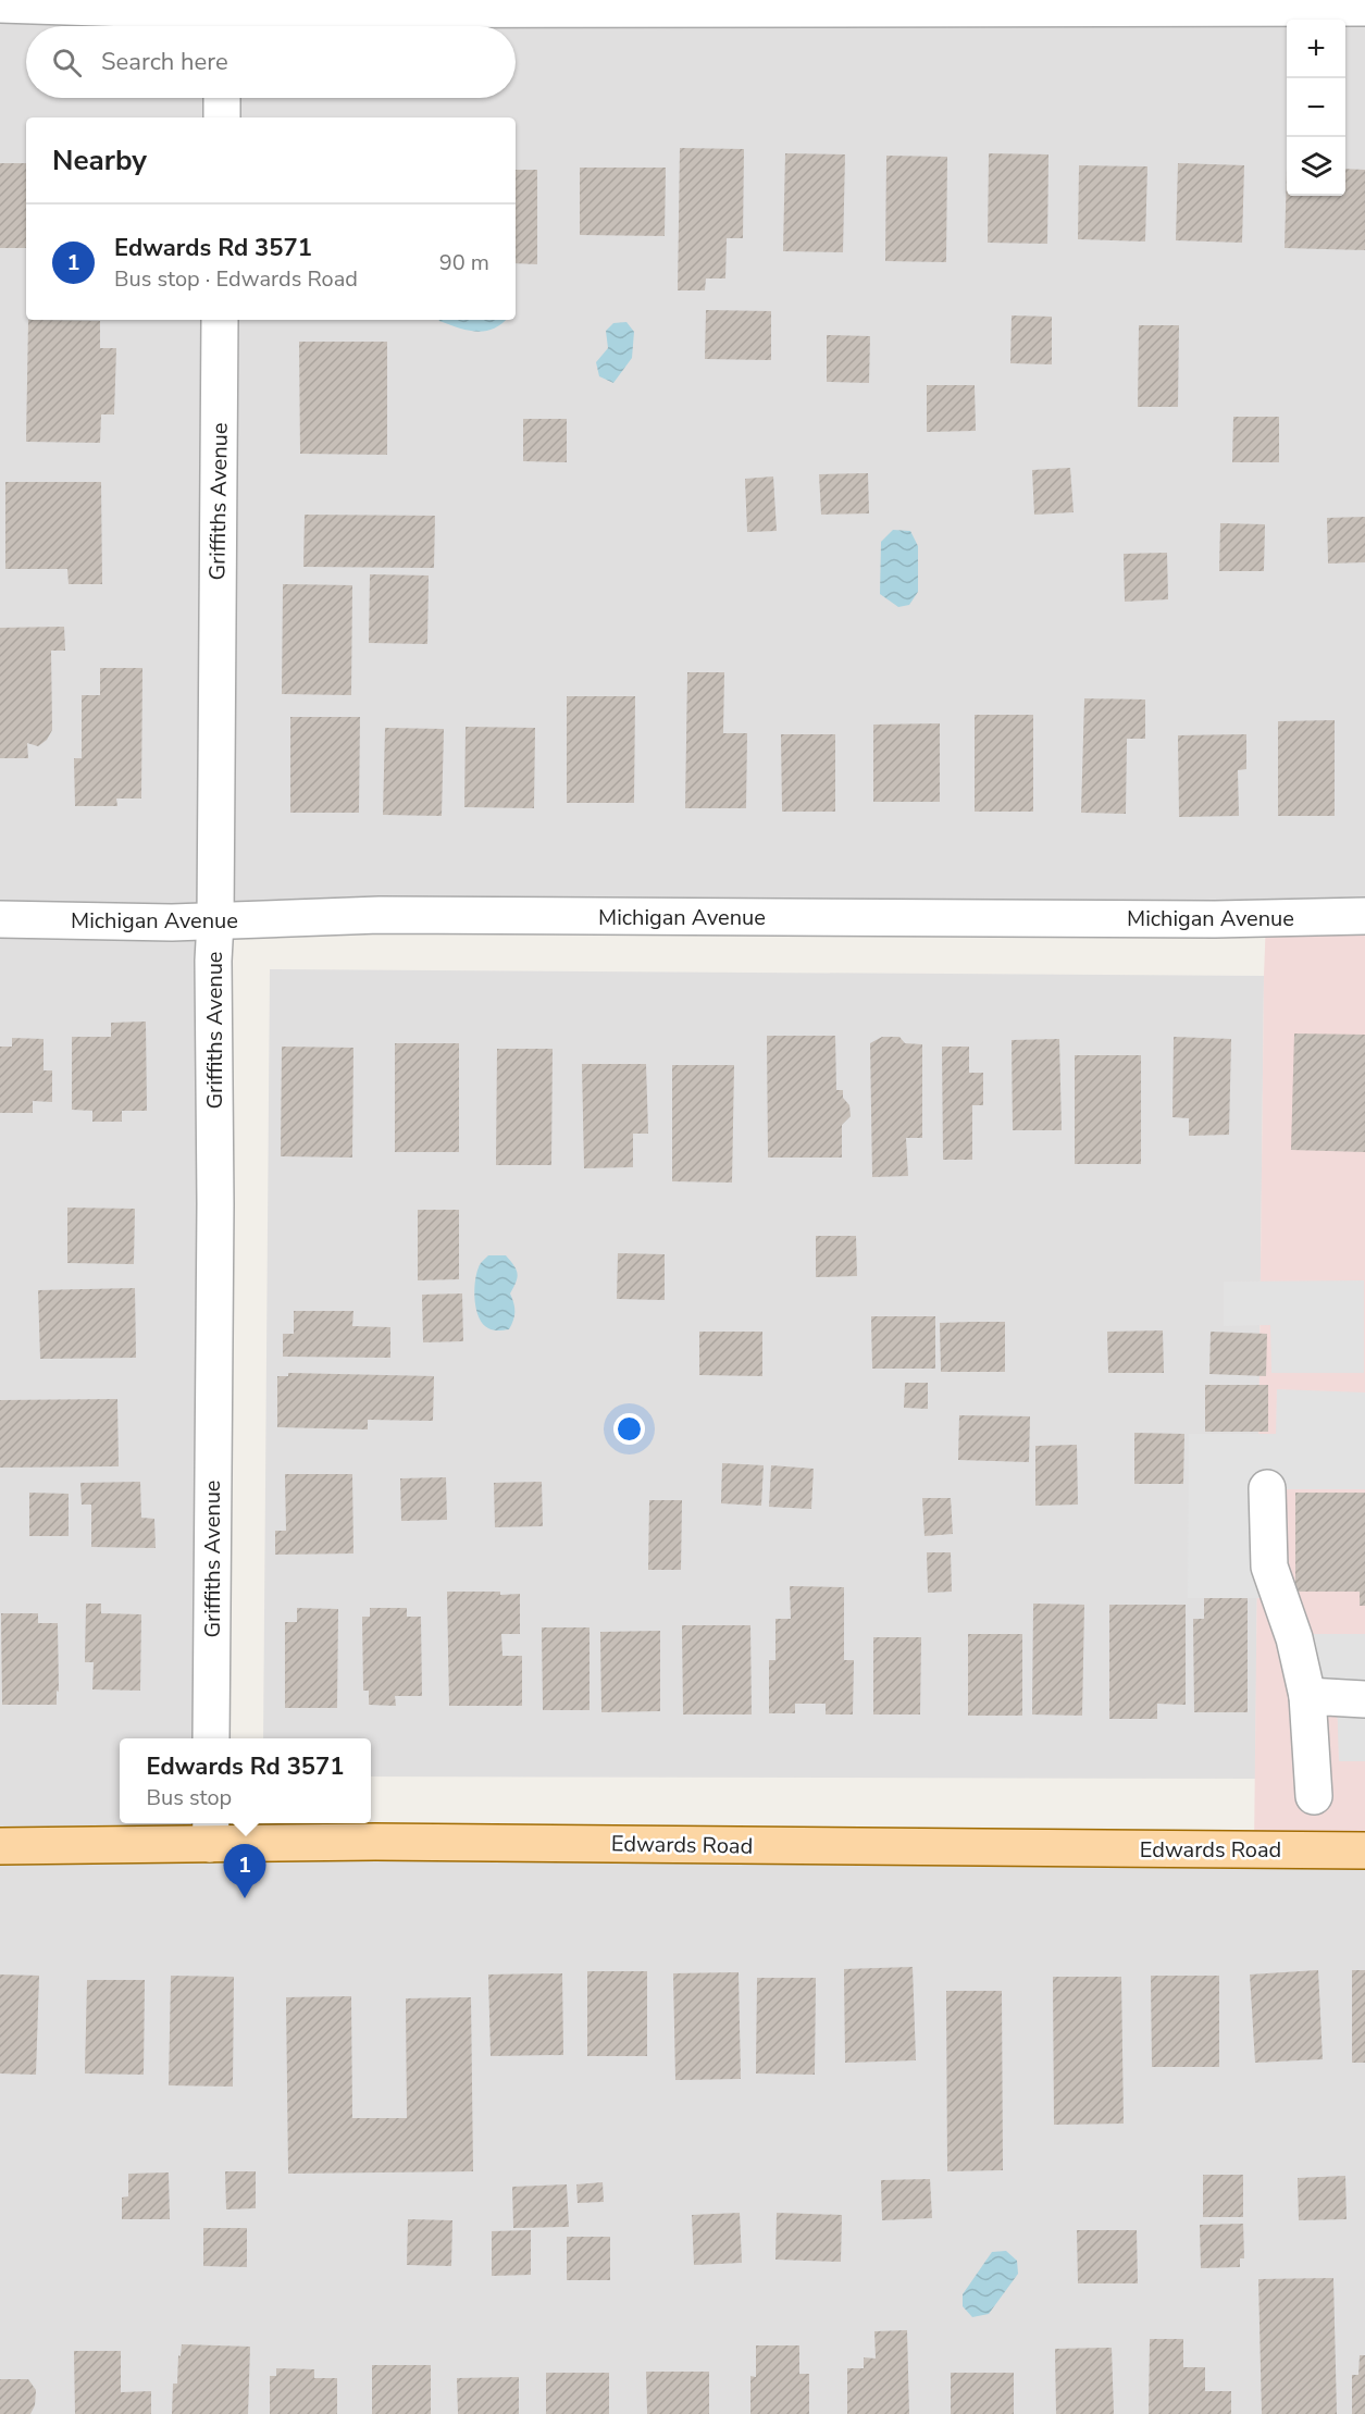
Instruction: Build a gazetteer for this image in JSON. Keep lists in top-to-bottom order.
{
  "streets": {
    "main road": ["Edwards Road"],
    "street": ["Griffiths Avenue", "Michigan Avenue"]
  },
  "crossings": [
    ["Griffiths Avenue", "Michigan Avenue"]
  ],
  "page": {
    "map_buttons": ["+", "−"],
    "search": "Search here",
    "heading": "Nearby",
    "list": [
      {
        "mark": "1",
        "name": "Edwards Rd 3571",
        "note": "Bus stop · Edwards Road",
        "value": "90 m"
      }
    ],
    "popup": ["Edwards Rd 3571", "Bus stop"],
    "pins": "1"
  }
}
